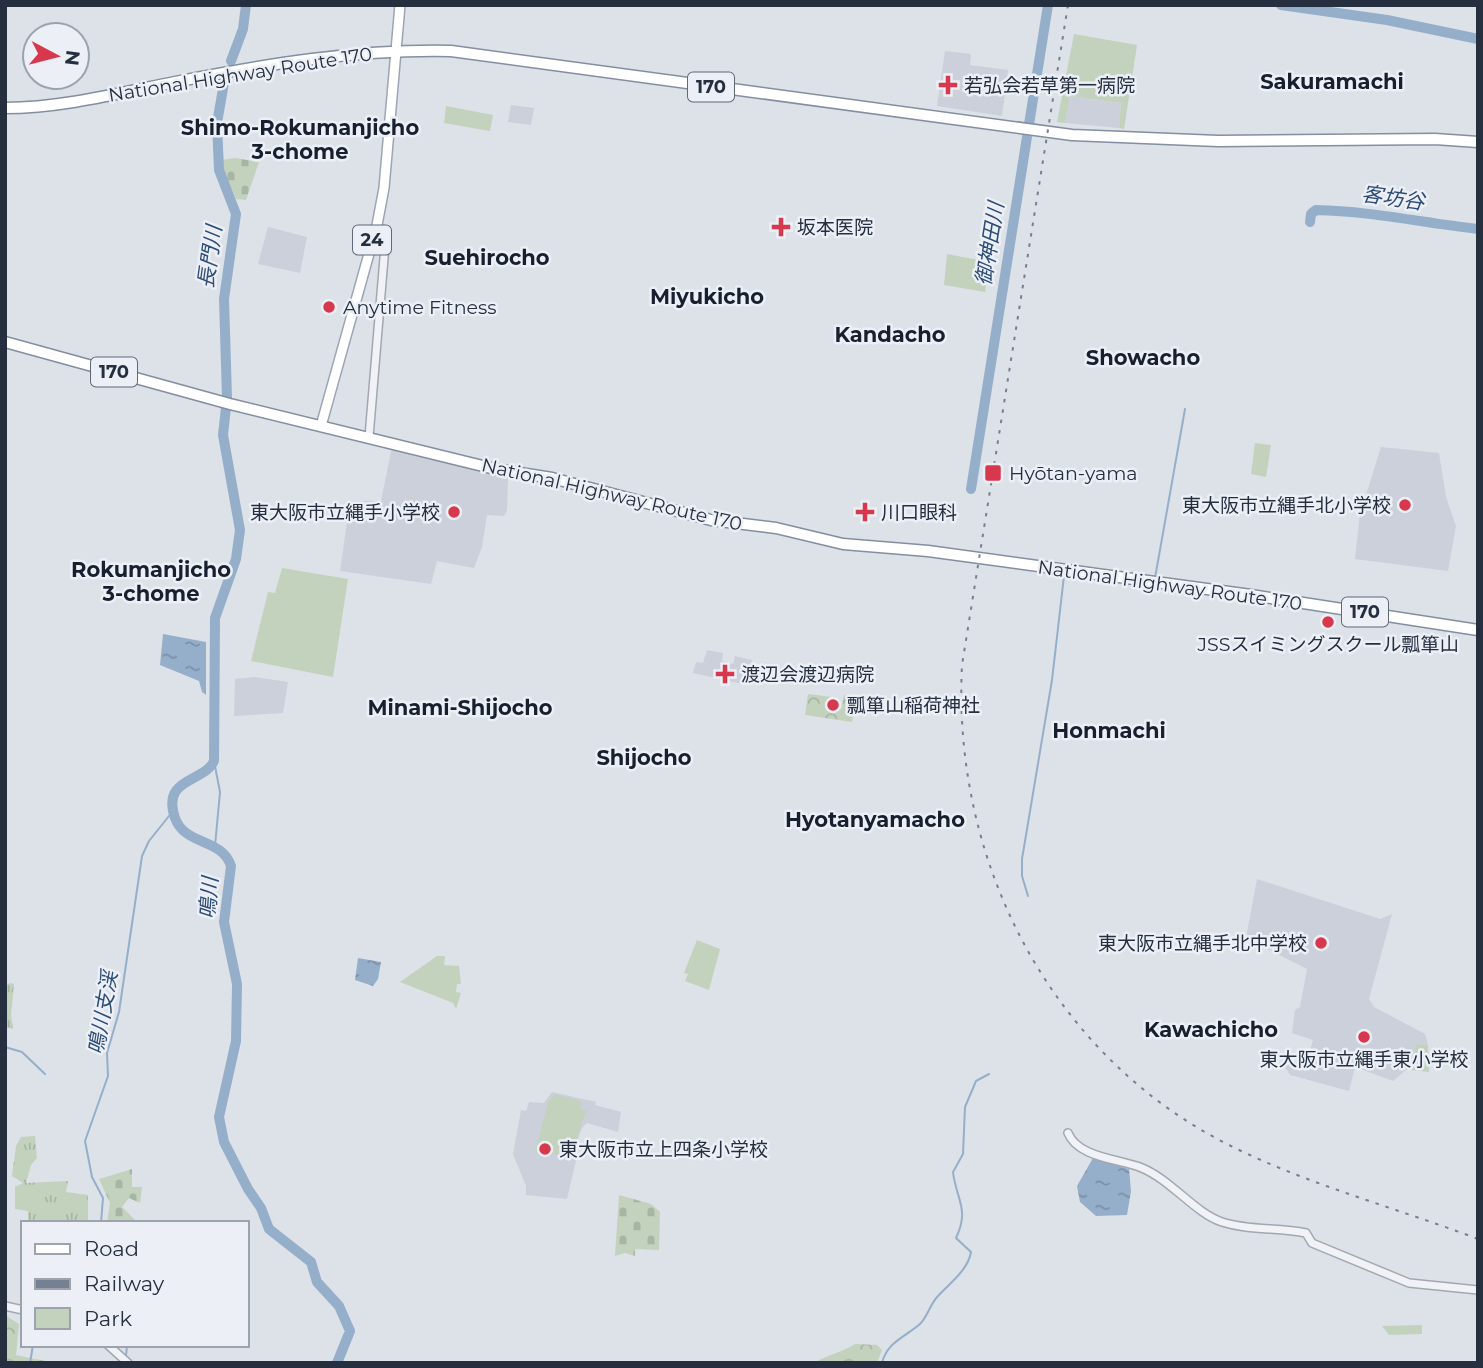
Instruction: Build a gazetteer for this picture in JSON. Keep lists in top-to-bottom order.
{
  "streets": {
    "highway": ["National Highway Route 170", "170"],
    "main road": ["24"]
  },
  "crossings": [
    ["National Highway Route 170", "24"]
  ],
  "districts": [
    "Sakuramachi",
    "Shimo-Rokumanjicho 3-chome",
    "Suehirocho",
    "Miyukicho",
    "Kandacho",
    "Showacho",
    "Rokumanjicho 3-chome",
    "Minami-Shijocho",
    "Honmachi",
    "Shijocho",
    "Hyotanyamacho",
    "Kawachicho"
  ],
  "water": [
    "客坊谷",
    "御神田川",
    "長門川",
    "鳴川",
    "鳴川支渓"
  ],
  "places": {
    "health": [
      "若弘会若草第一病院",
      "坂本医院",
      "川口眼科",
      "渡辺会渡辺病院"
    ],
    "other": [
      "Anytime Fitness",
      "東大阪市立縄手北小学校",
      "東大阪市立縄手小学校",
      "JSSスイミングスクール瓢箪山",
      "瓢箪山稲荷神社",
      "東大阪市立縄手北中学校",
      "東大阪市立縄手東小学校",
      "東大阪市立上四条小学校"
    ],
    "transit": ["Hyōtan-yama"]
  },
  "legend": ["Road", "Railway", "Park"],
  "north": "right"
}
